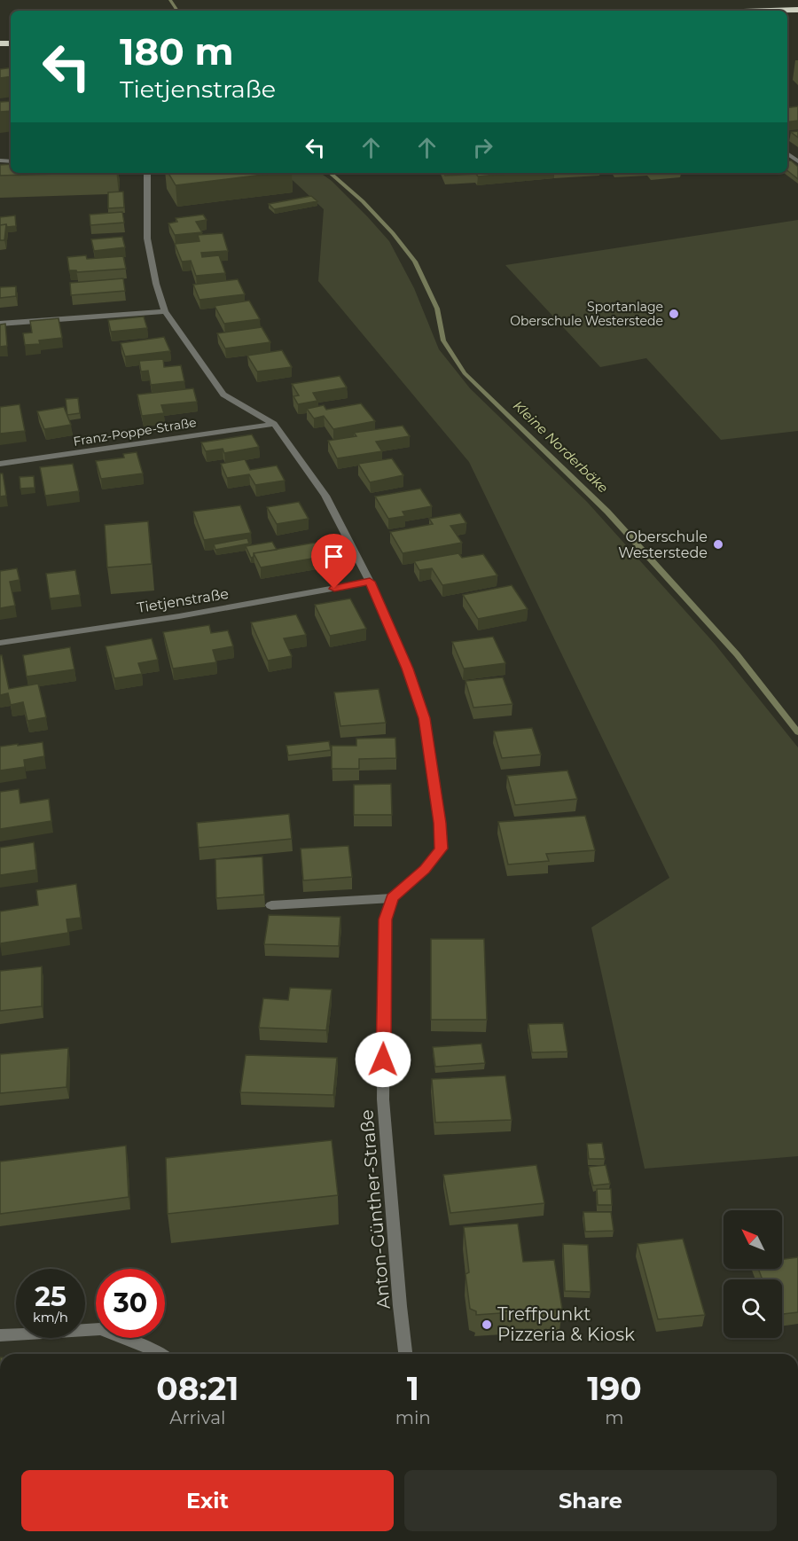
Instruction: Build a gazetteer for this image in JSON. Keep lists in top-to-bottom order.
{
  "streets": {
    "street": ["Franz-Poppe-Straße", "Tietjenstraße", "Anton-Günther-Straße"]
  },
  "water": ["Kleine Norderbäke"],
  "places": ["Sportanlage Oberschule Westerstede", "Oberschule Westerstede", "Treffpunkt Pizzeria & Kiosk"],
  "north": "top left",
  "page": {
    "turn": ["180 m", "Tietjenstraße"],
    "speed": "25 km/h",
    "limit": "30",
    "eta": [
      "08:21",
      "Arrival",
      "1",
      "min",
      "190",
      "m"
    ],
    "buttons": ["Exit", "Share"]
  }
}
